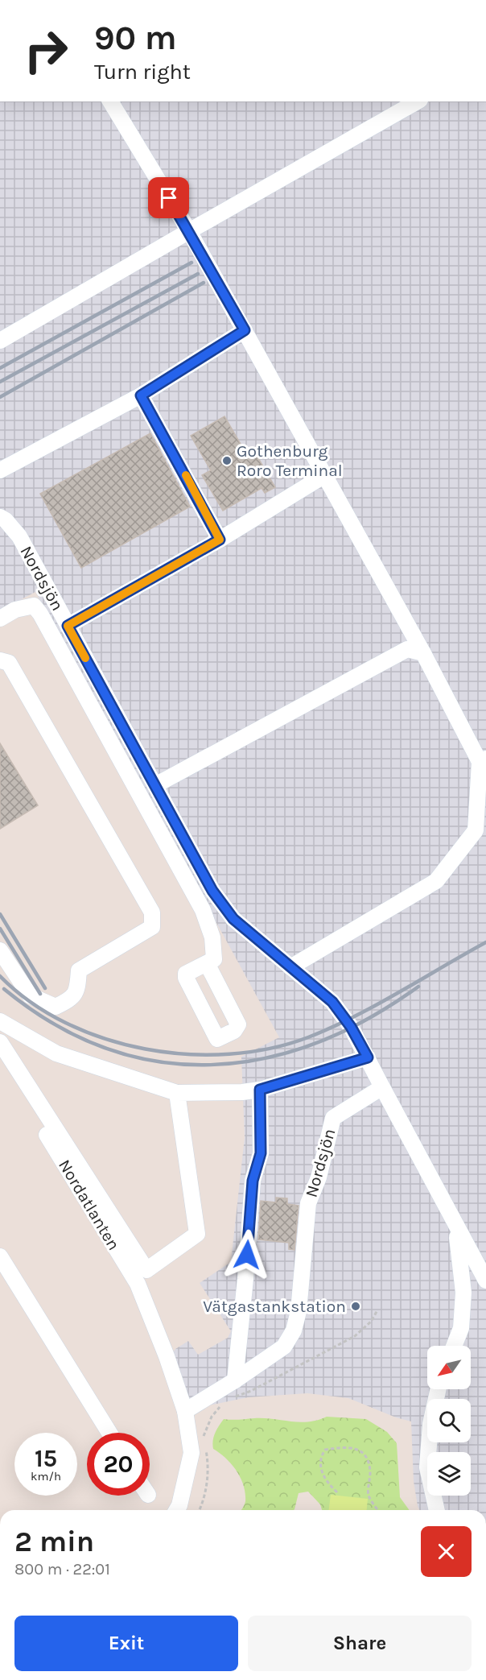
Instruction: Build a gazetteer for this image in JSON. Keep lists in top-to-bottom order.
{
  "streets": {
    "street": ["Nordsjön", "Nordatlanten"]
  },
  "crossings": [
    ["Nordsjön", "Nordatlanten"]
  ],
  "places": ["Gothenburg Roro Terminal", "Vätgastankstation"],
  "north": "bottom left",
  "page": {
    "turn": ["90 m", "Turn right"],
    "speed": "15 km/h",
    "limit": "20",
    "heading": ["2 min", "800 m · 22:01"],
    "buttons": ["Exit", "Share"]
  }
}
